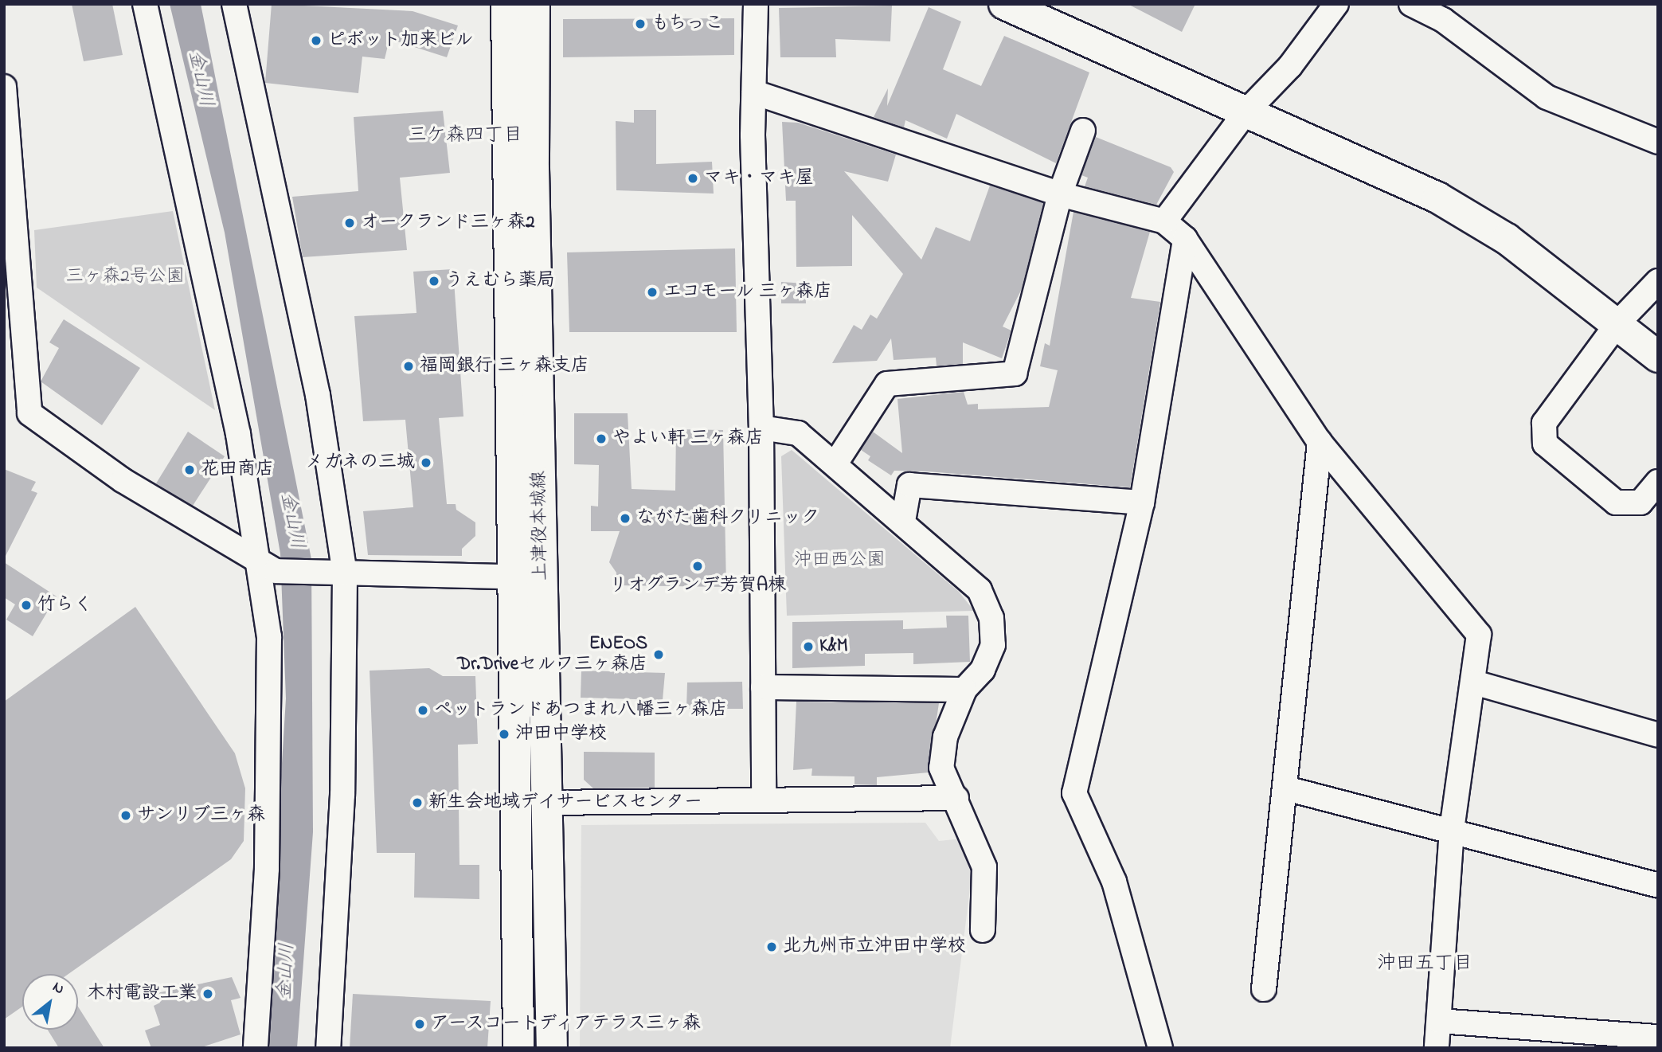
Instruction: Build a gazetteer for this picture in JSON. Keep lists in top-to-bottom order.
{
  "streets": {
    "street": ["上津役本城線"]
  },
  "districts": ["三ケ森四丁目", "沖田五丁目"],
  "water": ["金山川"],
  "parks": ["三ヶ森2号公園", "沖田西公園"],
  "places": [
    "もちっこ",
    "ピボット加来ビル",
    "マキ・マキ屋",
    "オークランド三ヶ森2",
    "うえむら薬局",
    "エコモール 三ヶ森店",
    "福岡銀行 三ヶ森支店",
    "やよい軒 三ヶ森店",
    "メガネの三城",
    "花田商店",
    "ながた歯科クリニック",
    "リオグランデ芳賀A棟",
    "竹らく",
    "K&M",
    "ENEOS Dr.Driveセルフ三ヶ森店",
    "ペットランドあつまれ八幡三ヶ森店",
    "沖田中学校",
    "新生会地域デイサービスセンター",
    "サンリブ三ヶ森",
    "北九州市立沖田中学校",
    "木村電設工業",
    "アースコートディアテラス三ヶ森"
  ],
  "north": "top right"
}
